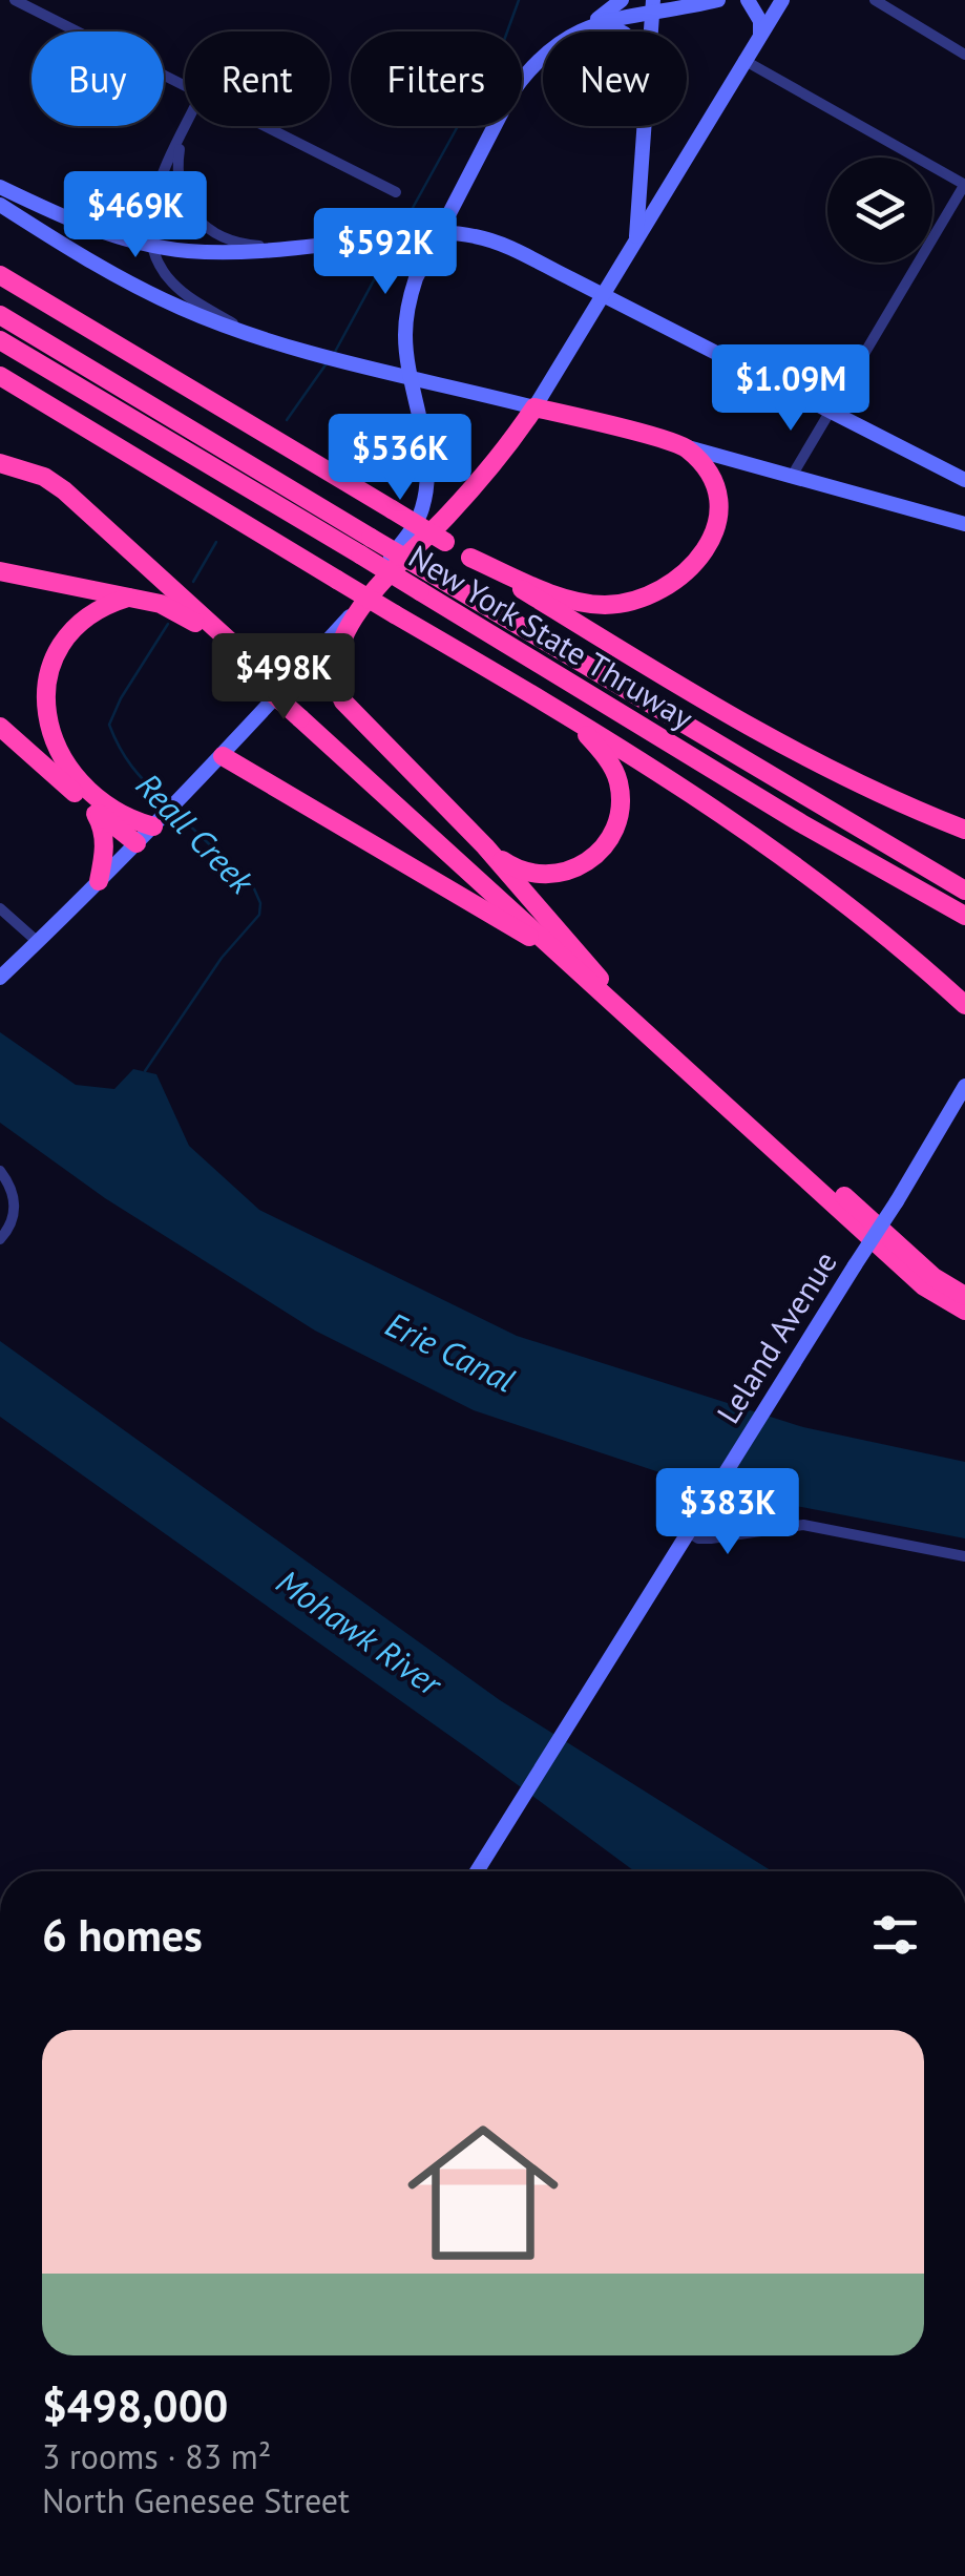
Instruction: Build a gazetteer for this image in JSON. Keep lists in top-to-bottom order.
{
  "streets": {
    "highway": ["New York State Thruway"],
    "main road": ["Leland Avenue"]
  },
  "water": ["Reall Creek", "Erie Canal", "Mohawk River"],
  "page": {
    "chip": [
      "Buy",
      "Rent",
      "Filters",
      "New"
    ],
    "price": [
      "$469K",
      "$592K",
      "$1.09M",
      "$536K",
      "$498K",
      "$383K"
    ],
    "heading": "6 homes",
    "list": [
      {
        "name": "$498,000",
        "note": "3 rooms · 83 m² · North Genesee Street"
      }
    ]
  }
}
